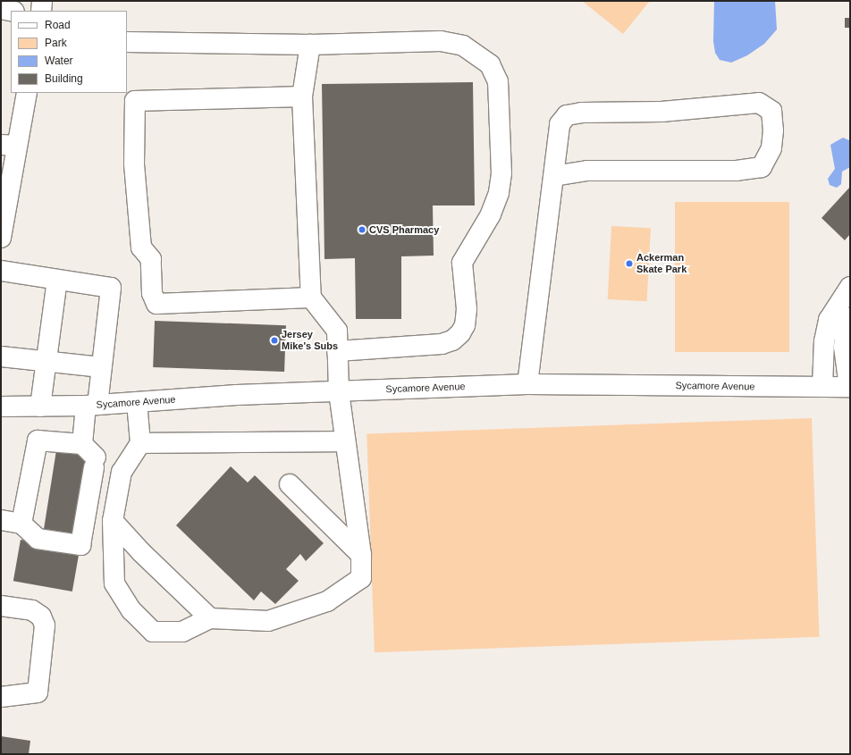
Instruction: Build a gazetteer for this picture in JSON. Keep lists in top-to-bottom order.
{
  "streets": {
    "street": ["Sycamore Avenue"]
  },
  "places": ["CVS Pharmacy", "Ackerman Skate Park", "Jersey Mike's Subs"],
  "legend": [
    "Road",
    "Park",
    "Water",
    "Building"
  ]
}
